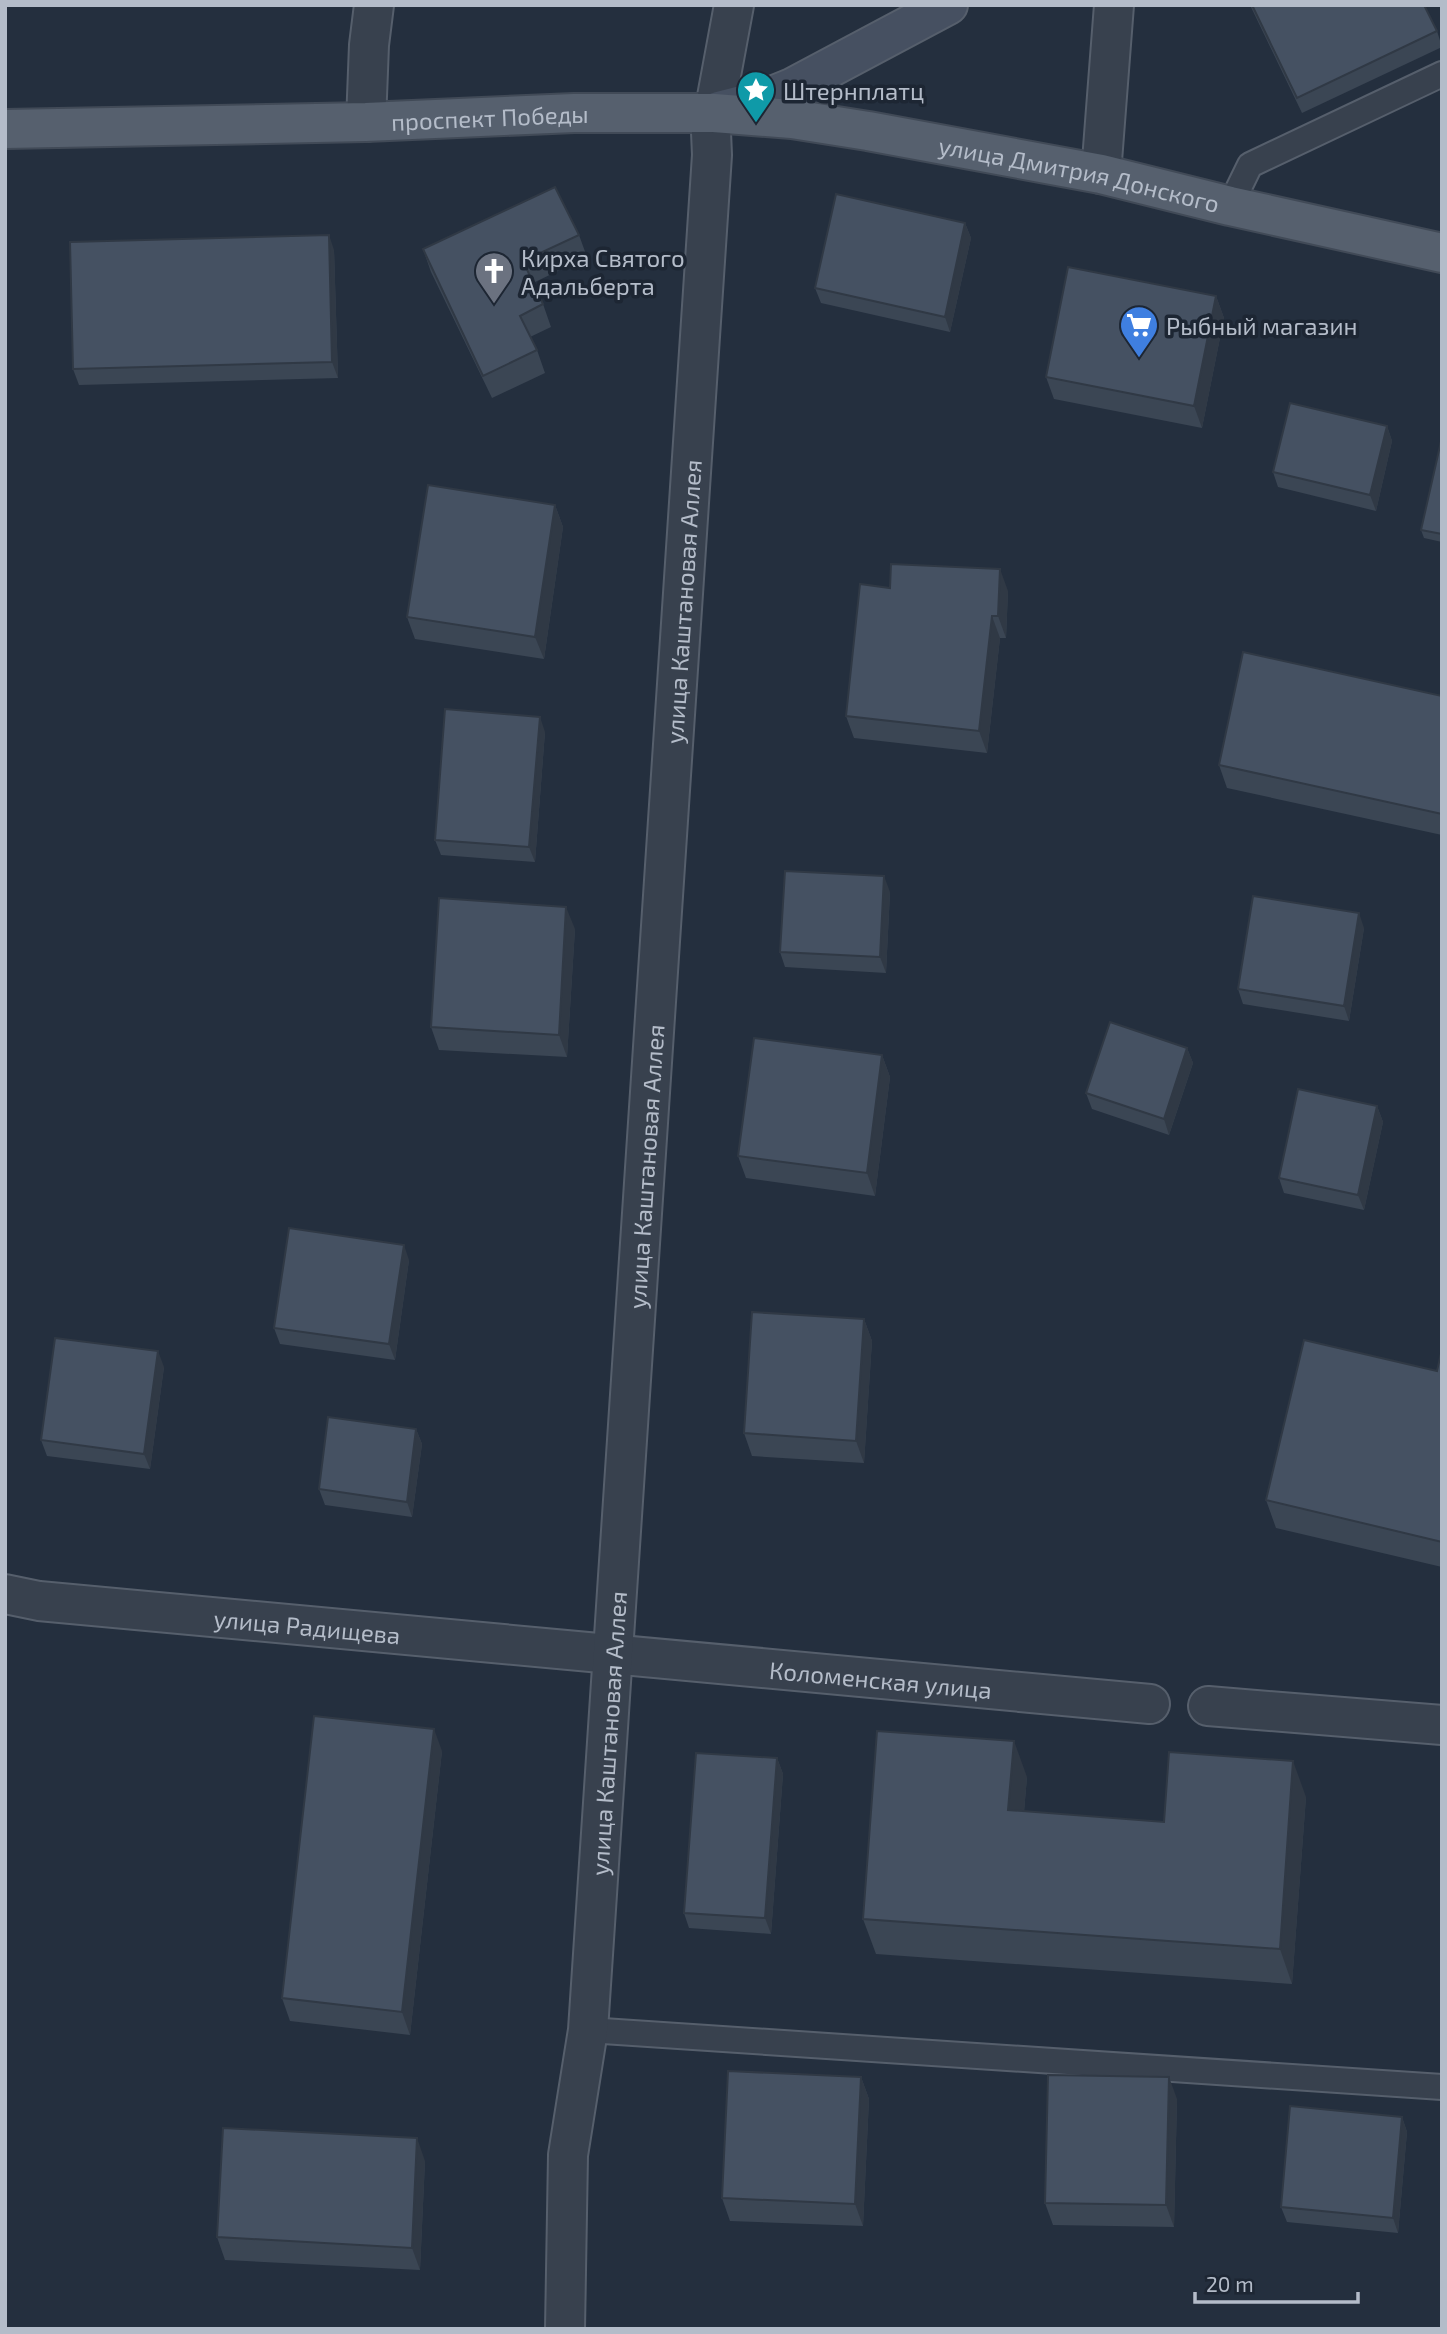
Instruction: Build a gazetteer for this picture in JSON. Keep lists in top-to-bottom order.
{
  "streets": {
    "main road": ["проспект Победы", "улица Дмитрия Донского"],
    "street": ["улица Каштановая Аллея", "улица Радищева", "Коломенская улица"]
  },
  "crossings": [
    ["проспект Победы", "улица Дмитрия Донского"],
    ["проспект Победы", "улица Каштановая Аллея"],
    ["улица Дмитрия Донского", "улица Каштановая Аллея"],
    ["улица Каштановая Аллея", "улица Радищева"],
    ["улица Каштановая Аллея", "Коломенская улица"],
    ["улица Радищева", "Коломенская улица"]
  ],
  "places": {
    "place": ["Штернплатц"],
    "church": ["Кирха Святого Адальберта"],
    "supermarket": ["Рыбный магазин"]
  },
  "scale_bar": "20 m"
}
